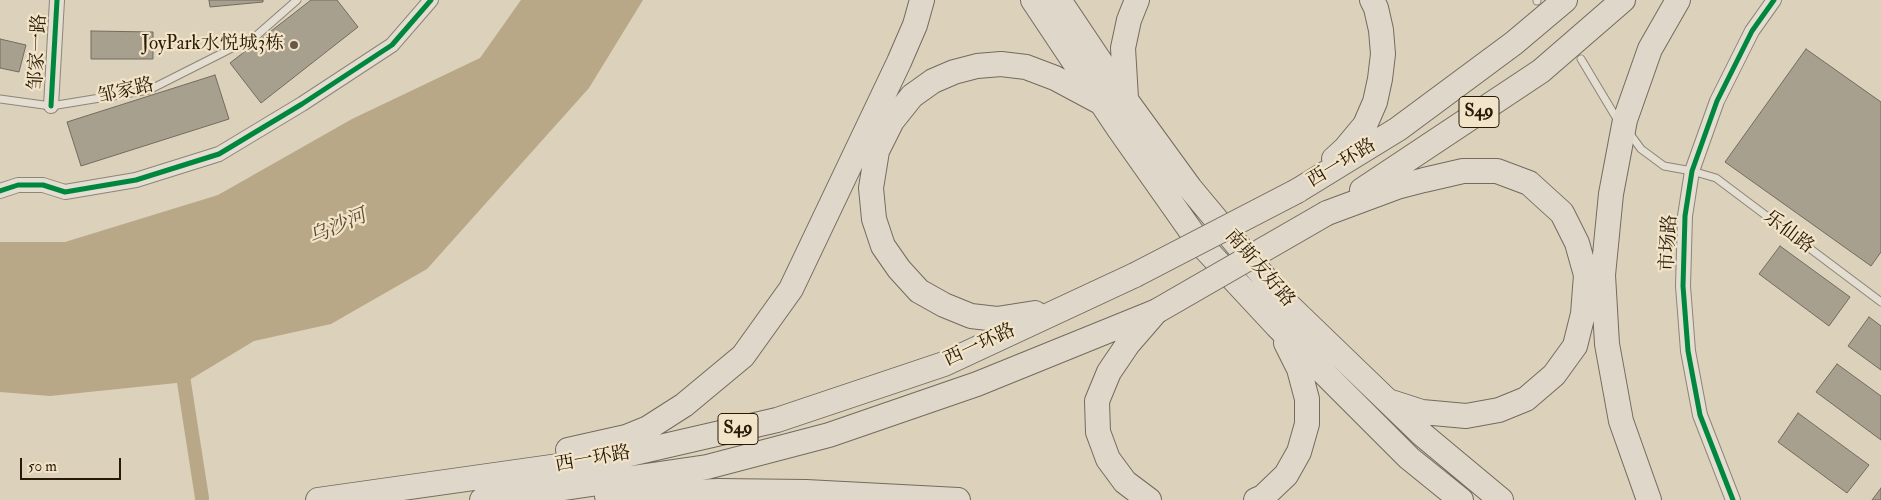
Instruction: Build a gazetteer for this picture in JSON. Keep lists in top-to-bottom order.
{
  "streets": {
    "highway": ["S49", "西一环路", "南斯友好路"],
    "street": ["邹家一路", "市场路"],
    "lane": ["邹家路", "乐仙路"]
  },
  "crossings": [
    ["邹家一路", "邹家路"],
    ["乐仙路", "市场路"]
  ],
  "water": ["乌沙河"],
  "places": ["JoyPark水悦城3栋"],
  "scale_bar": "50 m"
}
